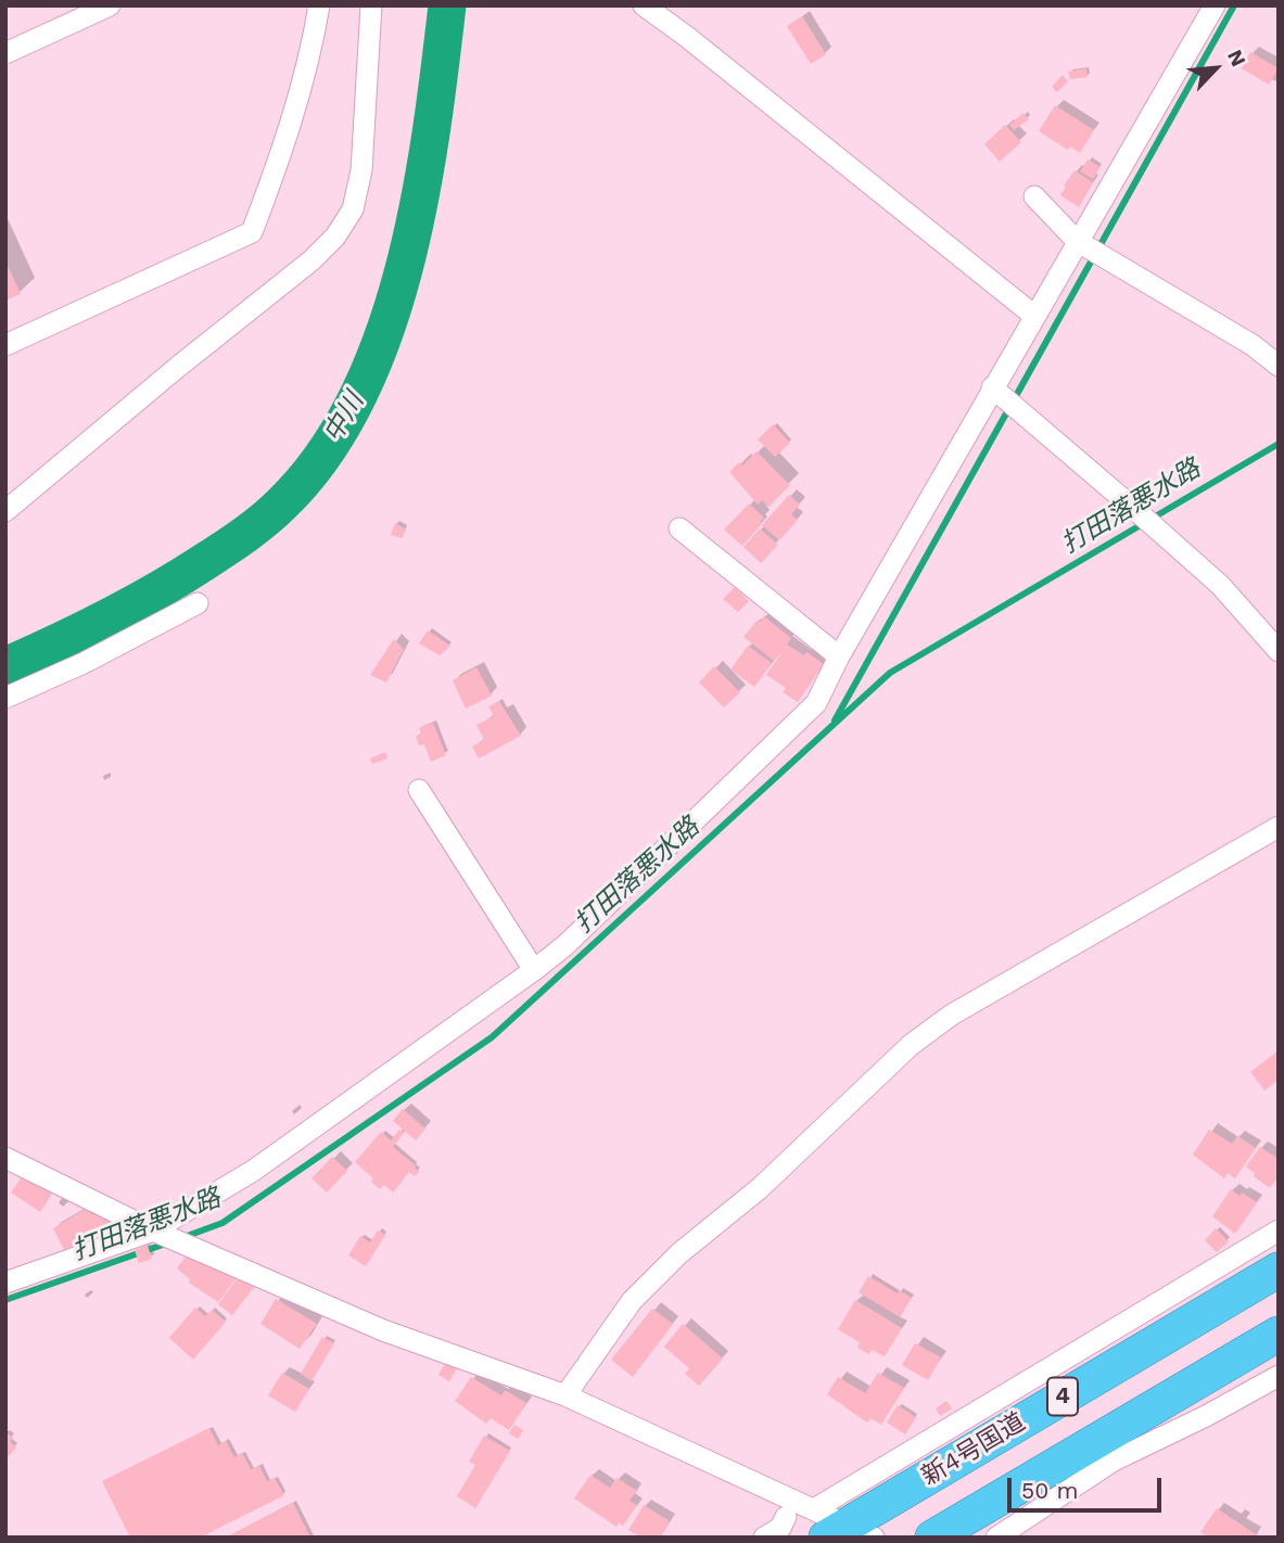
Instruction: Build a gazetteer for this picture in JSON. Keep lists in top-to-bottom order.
{
  "streets": {
    "highway": ["4", "新4号国道"]
  },
  "water": ["中川", "打田落悪水路"],
  "scale_bar": "50 m",
  "north": "top right"
}
